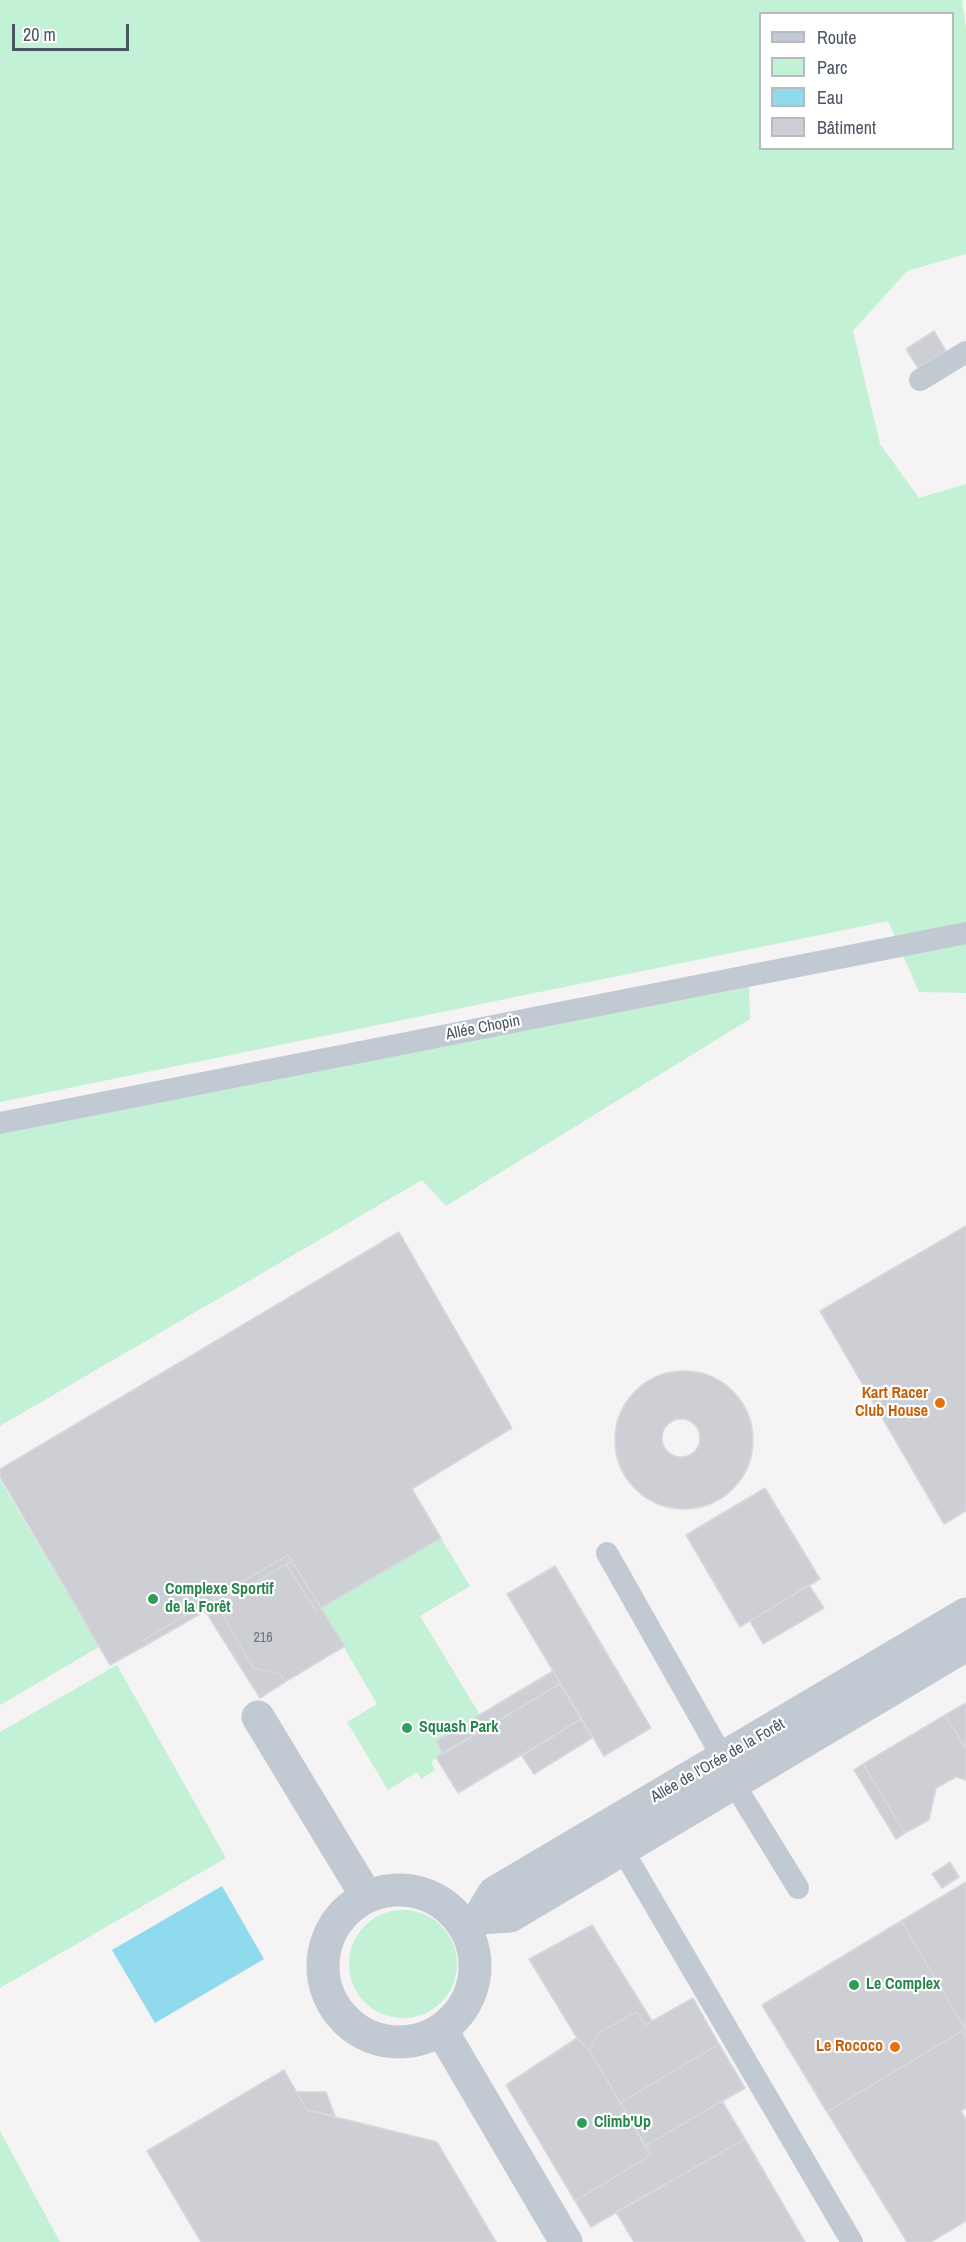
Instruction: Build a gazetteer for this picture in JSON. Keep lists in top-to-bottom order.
{
  "streets": {
    "street": ["Allée de l'Orée de la Forêt"],
    "lane": ["Allée Chopin"]
  },
  "places": [
    "Kart Racer Club House",
    "Complexe Sportif de la Forêt",
    "Squash Park",
    "Le Complex",
    "Le Rococo",
    "Climb'Up"
  ],
  "house_numbers": ["216"],
  "legend": [
    "Route",
    "Parc",
    "Eau",
    "Bâtiment"
  ],
  "scale_bar": "20 m"
}
